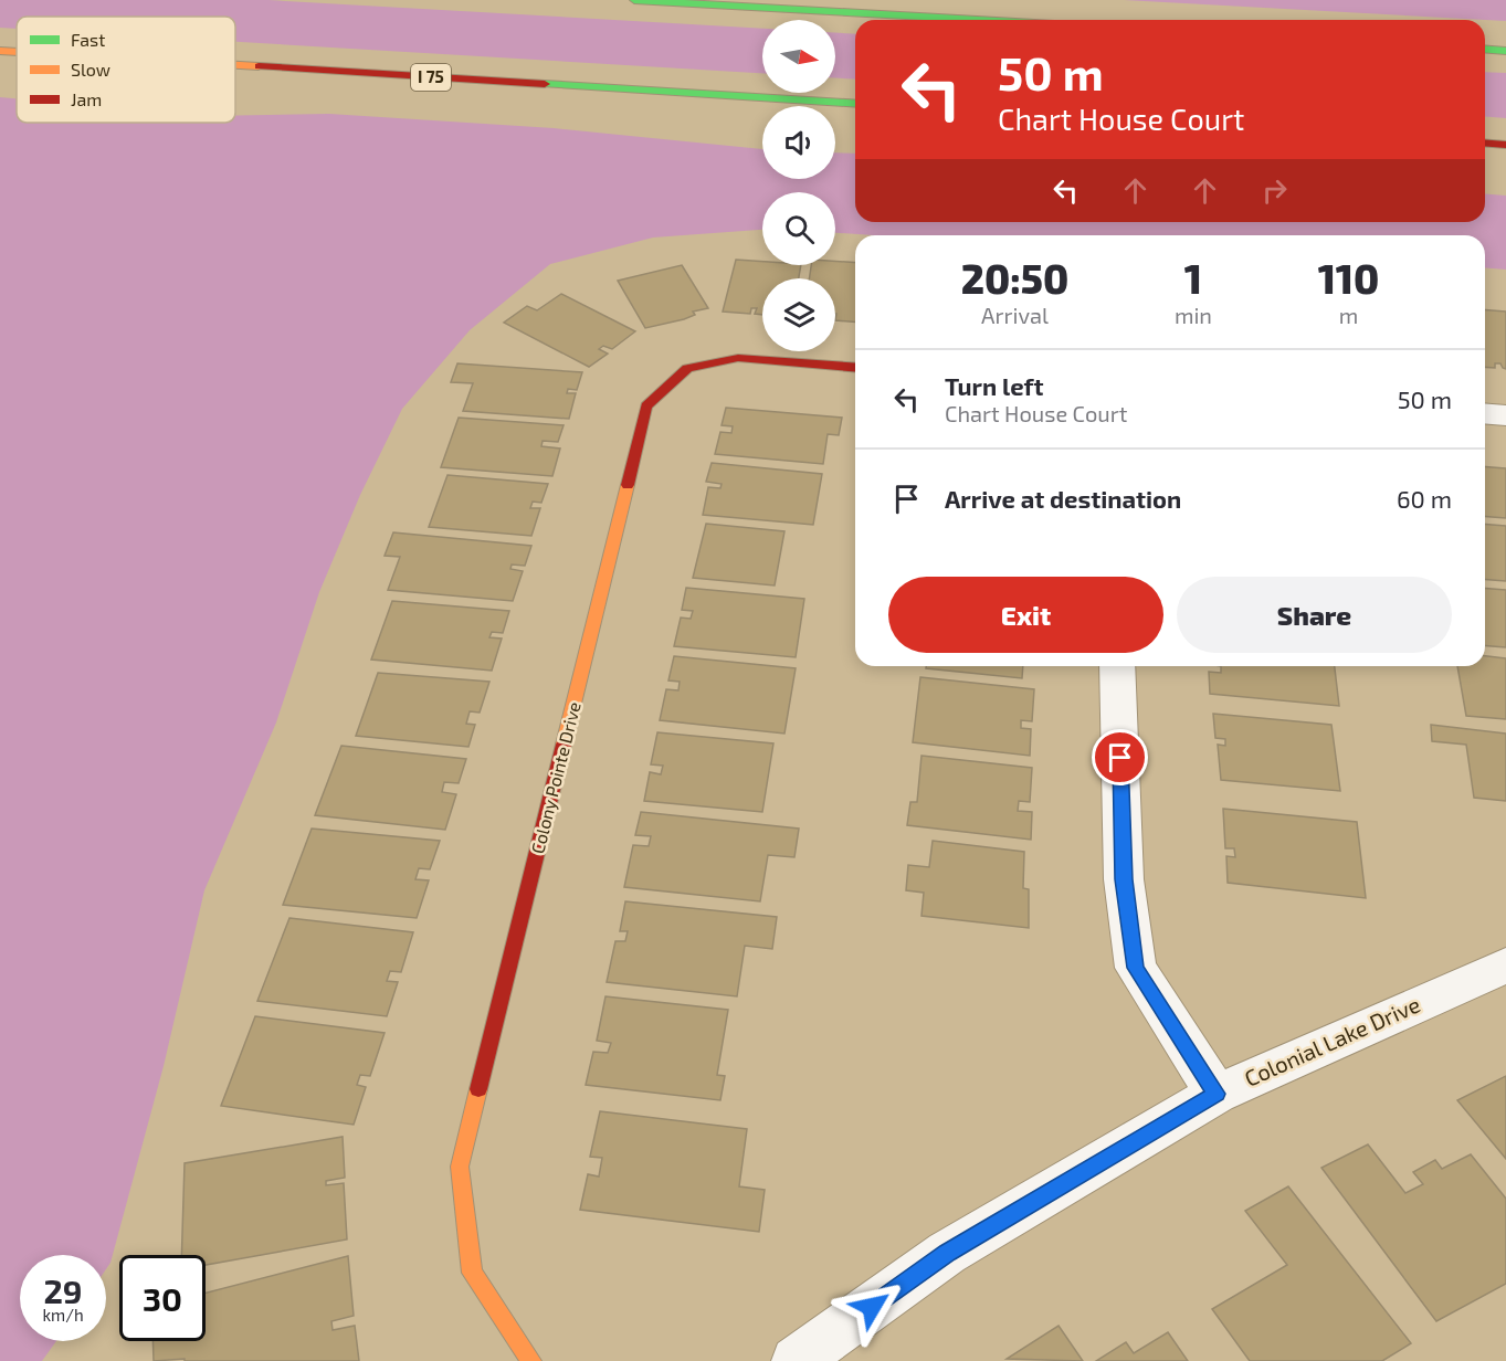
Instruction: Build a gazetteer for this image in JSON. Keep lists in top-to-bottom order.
{
  "streets": {
    "main road": ["I 75", "Colony Pointe Drive"],
    "street": ["Colonial Lake Drive"]
  },
  "legend": ["Fast", "Slow", "Jam"],
  "north": "right",
  "page": {
    "turn": ["50 m", "Chart House Court"],
    "eta": [
      "20:50",
      "Arrival",
      "1",
      "min",
      "110",
      "m"
    ],
    "list": [
      {
        "name": "Turn left",
        "note": "Chart House Court",
        "value": "50 m"
      },
      {
        "name": "Arrive at destination",
        "value": "60 m"
      }
    ],
    "buttons": ["Exit", "Share"],
    "speed": "29 km/h",
    "limit": "30"
  }
}
